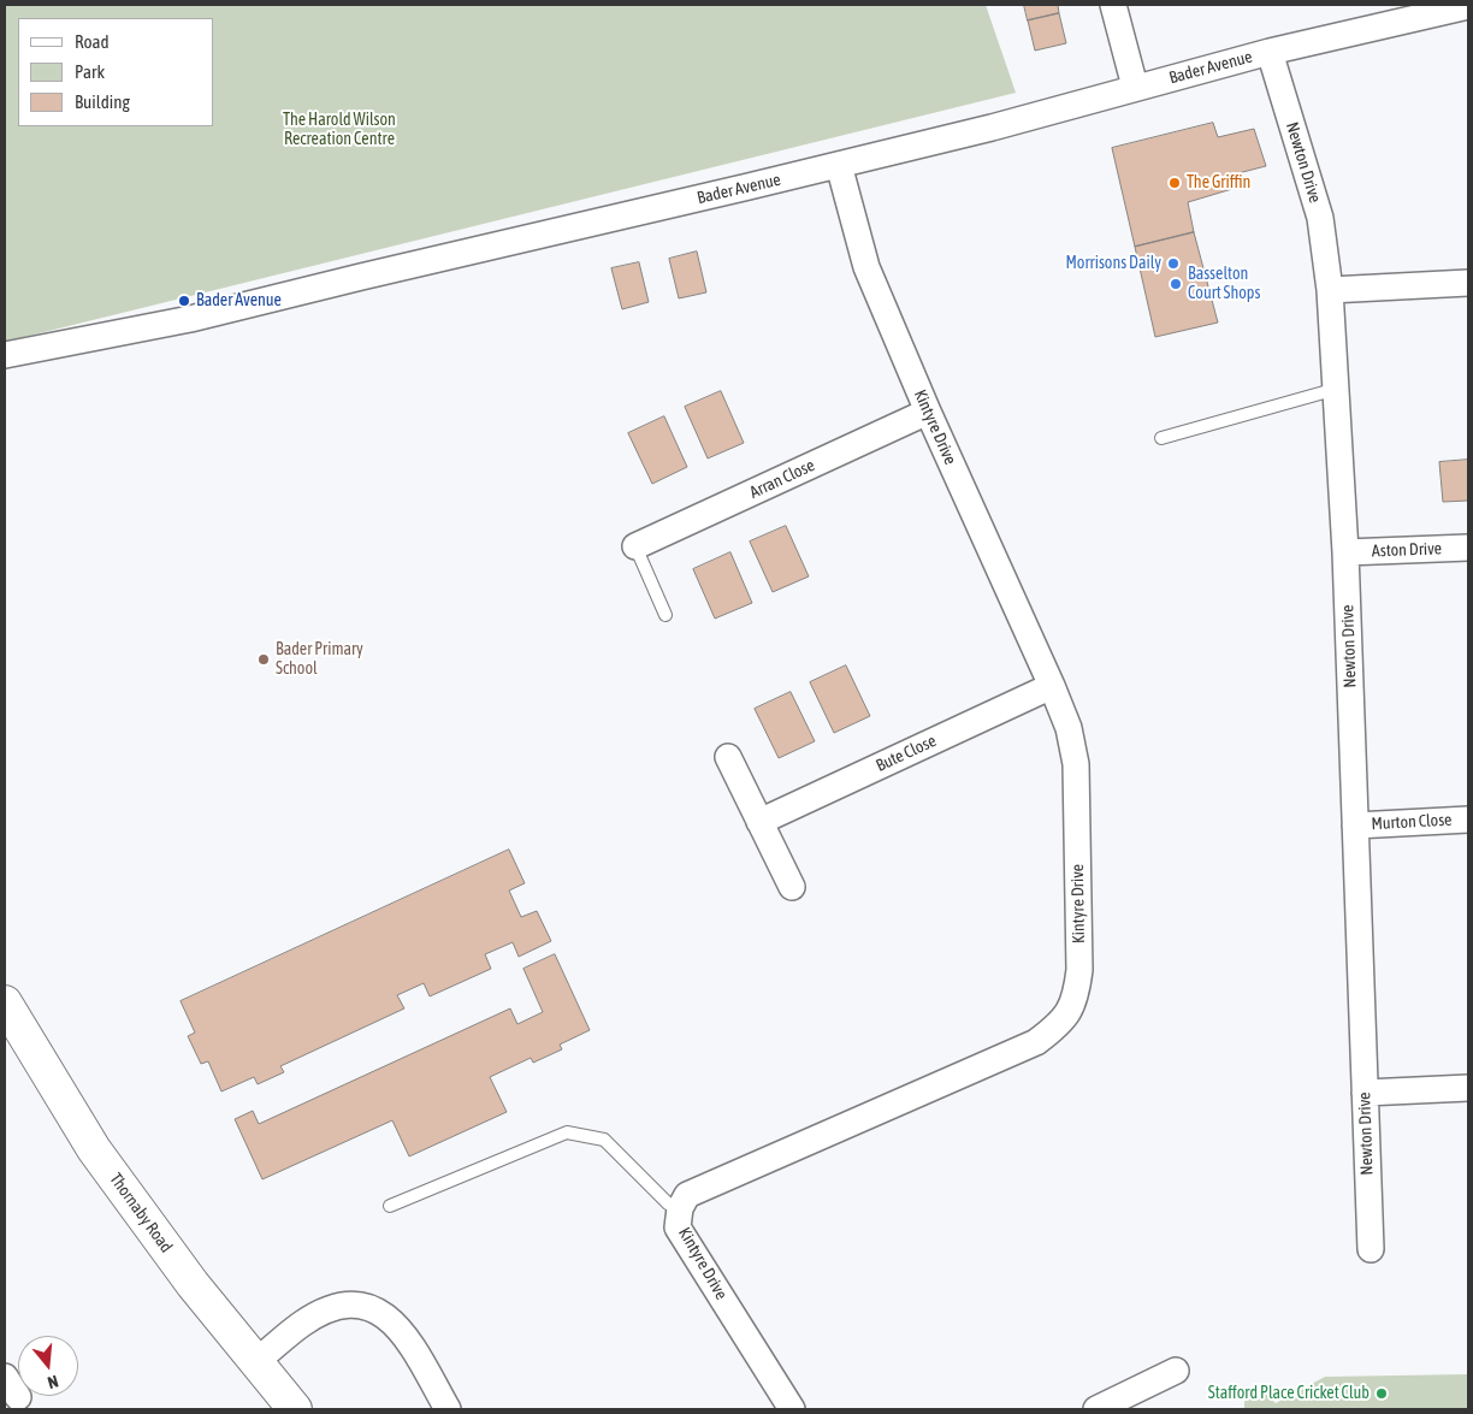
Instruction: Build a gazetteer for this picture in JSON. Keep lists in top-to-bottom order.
{
  "streets": {
    "street": [
      "Bader Avenue",
      "Newton Drive",
      "Kintyre Drive",
      "Arran Close",
      "Aston Drive",
      "Bute Close",
      "Murton Close",
      "Thornaby Road"
    ]
  },
  "crossings": [
    ["Bader Avenue", "Newton Drive"],
    ["Bader Avenue", "Kintyre Drive"],
    ["Newton Drive", "Aston Drive"],
    ["Newton Drive", "Murton Close"],
    ["Kintyre Drive", "Arran Close"],
    ["Kintyre Drive", "Bute Close"]
  ],
  "parks": ["The Harold Wilson Recreation Centre"],
  "places": [
    "The Griffin",
    "Morrisons Daily",
    "Basselton Court Shops",
    "Bader Avenue",
    "Bader Primary School",
    "Stafford Place Cricket Club"
  ],
  "legend": ["Road", "Park", "Building"],
  "north": "bottom"
}
